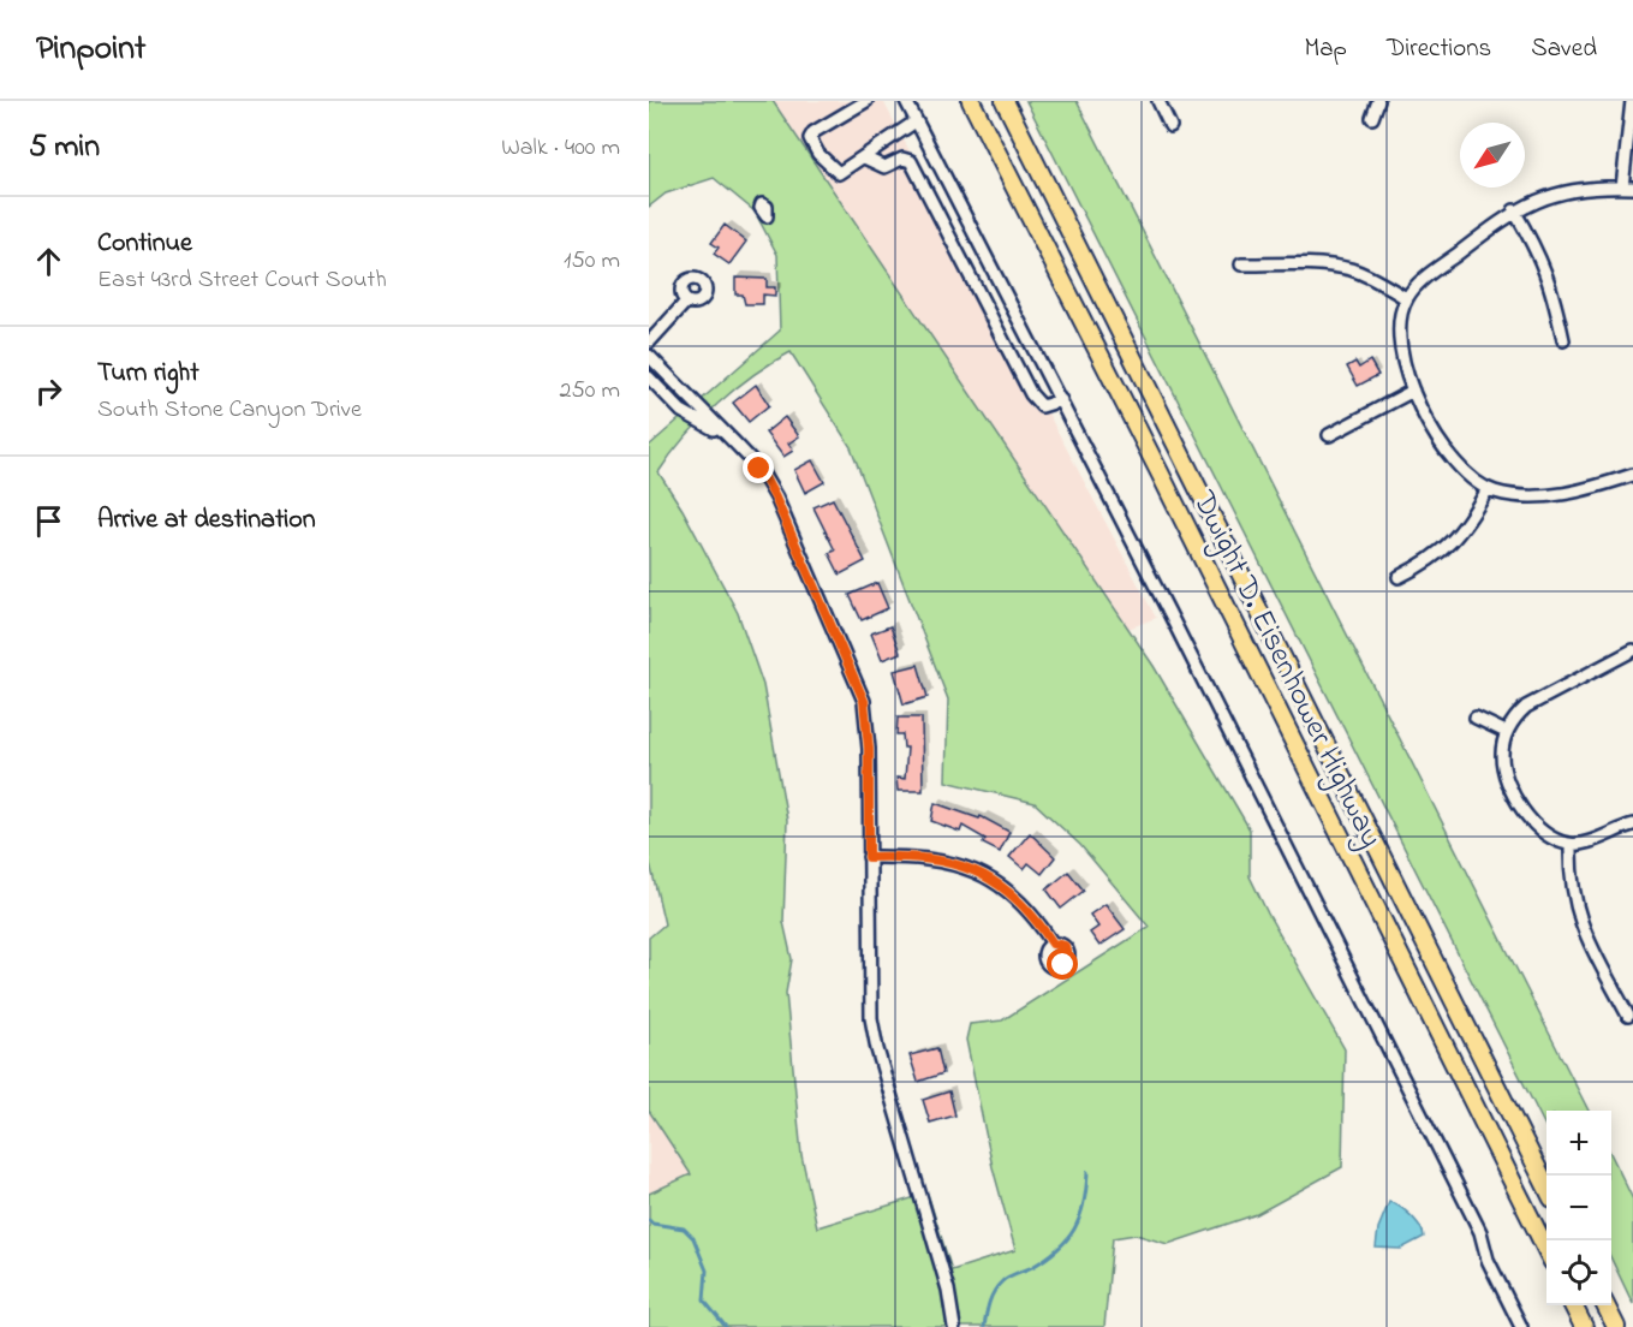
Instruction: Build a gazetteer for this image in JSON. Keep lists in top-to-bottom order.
{
  "streets": {
    "highway": ["Dwight D. Eisenhower Highway"]
  },
  "north": "bottom left",
  "page": {
    "header": "Pinpoint",
    "nav": ["Map", "Directions", "Saved"],
    "heading": ["5 min", "Walk · 400 m"],
    "list": [
      ["Continue", "East 43rd Street Court South", "150 m"],
      ["Turn right", "South Stone Canyon Drive", "250 m"],
      "Arrive at destination"
    ],
    "map_buttons": ["+", "−"]
  }
}
